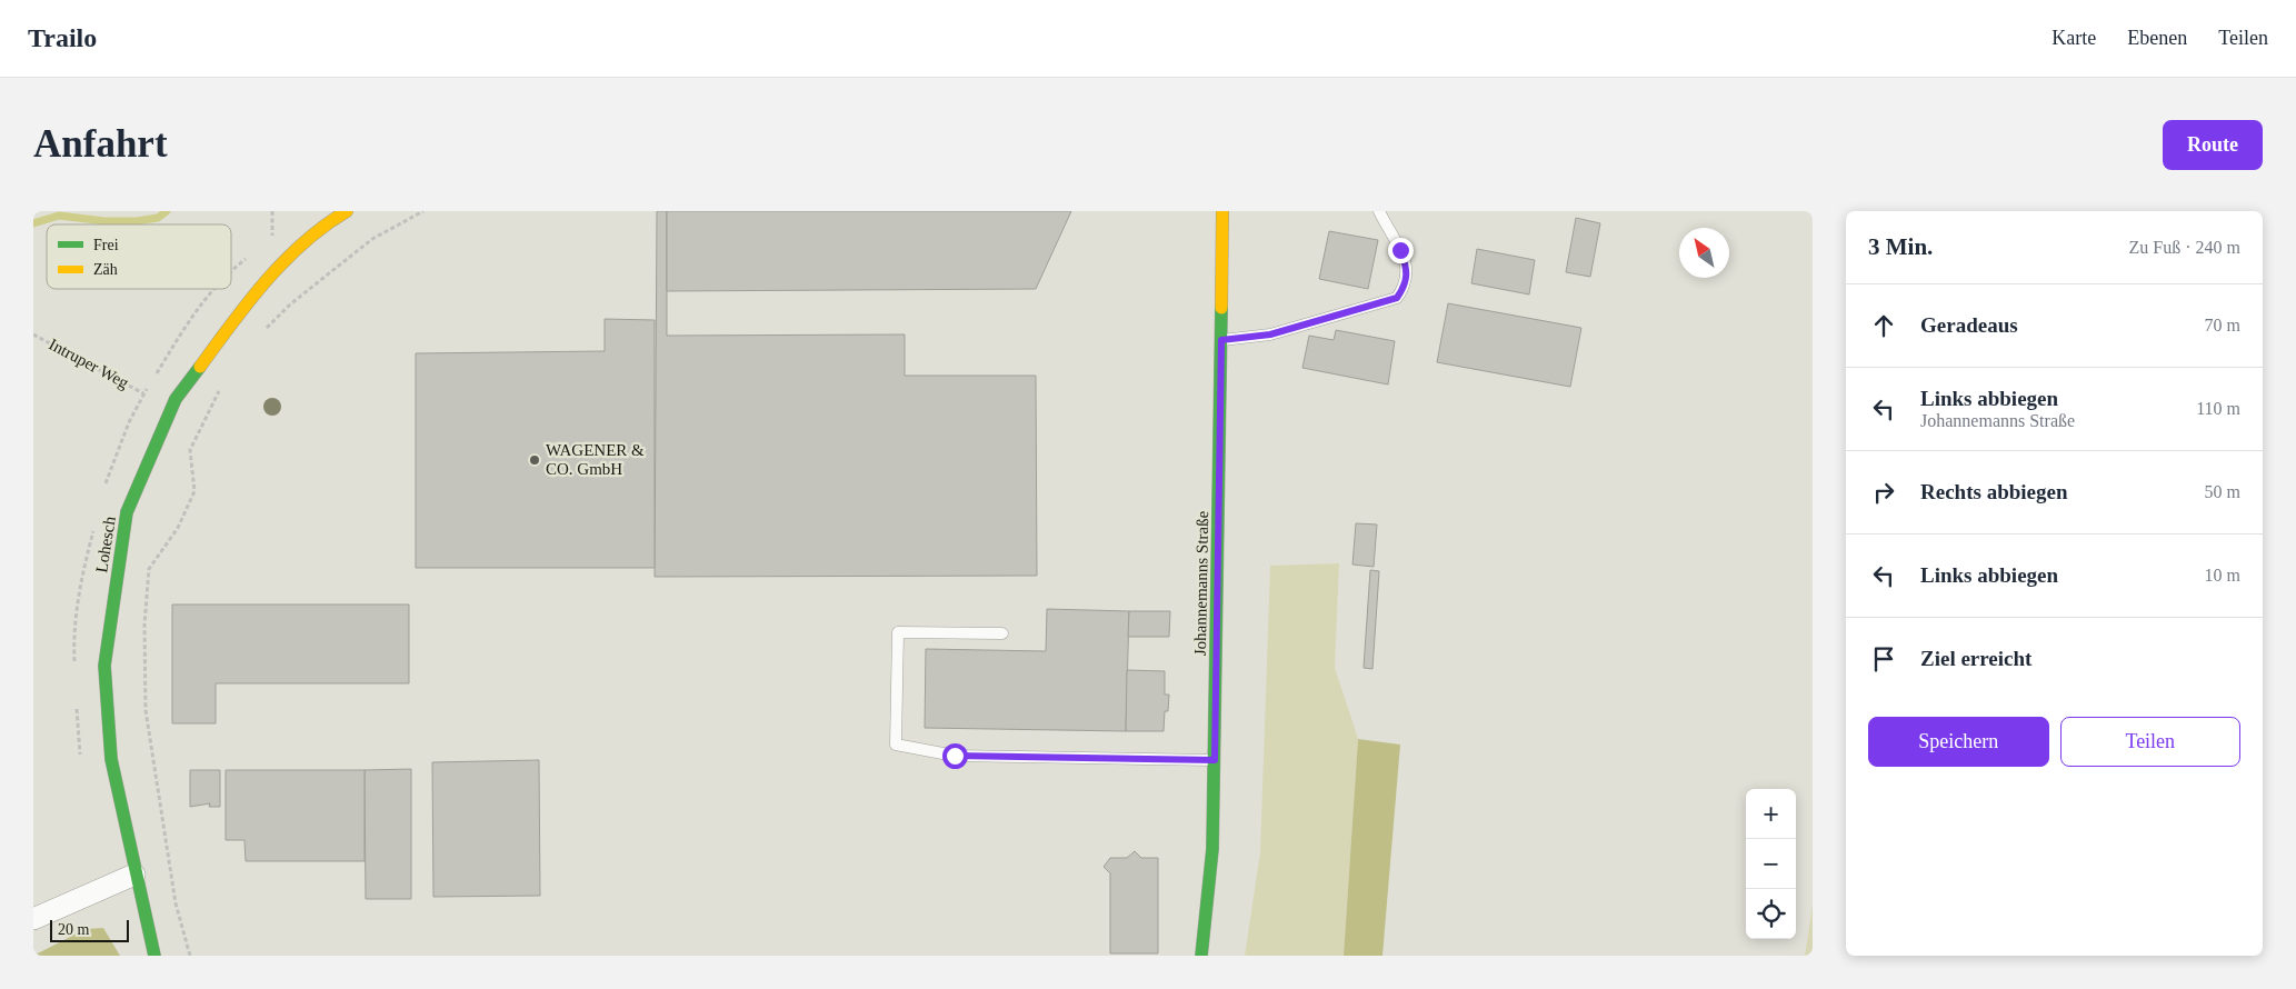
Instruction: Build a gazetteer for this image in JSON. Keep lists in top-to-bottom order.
{
  "streets": {
    "street": ["Lohesch", "Johannemanns Straße"],
    "path": ["Intruper Weg"]
  },
  "places": ["WAGENER & CO. GmbH"],
  "legend": ["Frei", "Zäh"],
  "scale_bar": "20 m",
  "north": "top left",
  "page": {
    "header": "Trailo",
    "nav": ["Karte", "Ebenen", "Teilen"],
    "buttons": [
      "Route",
      ["Speichern", "Teilen"]
    ],
    "title": "Anfahrt",
    "heading": ["3 Min.", "Zu Fuß · 240 m"],
    "list": [
      ["Geradeaus", "70 m"],
      ["Links abbiegen", "Johannemanns Straße", "110 m"],
      ["Rechts abbiegen", "50 m"],
      ["Links abbiegen", "10 m"],
      "Ziel erreicht"
    ],
    "map_buttons": ["+", "−"],
    "scale": "20 m"
  }
}
